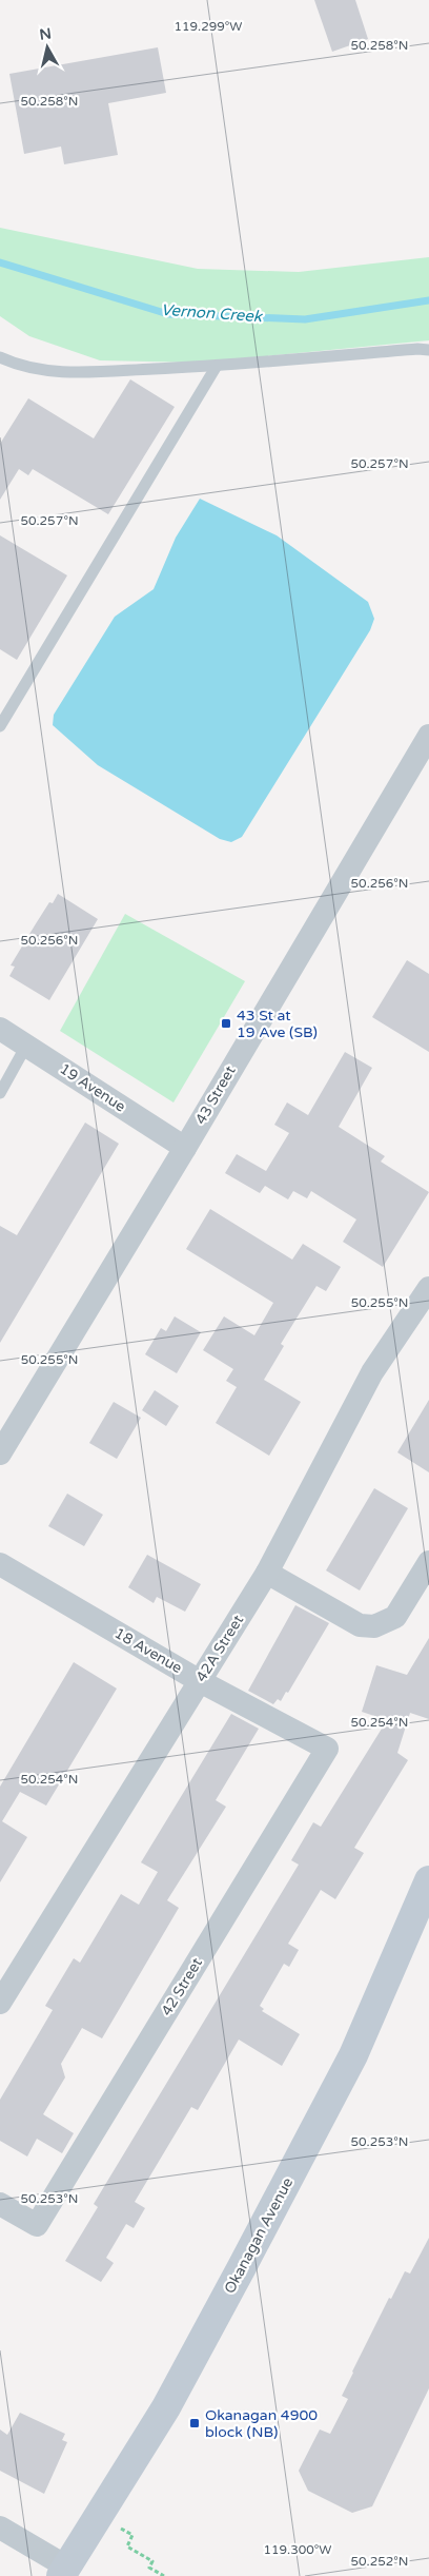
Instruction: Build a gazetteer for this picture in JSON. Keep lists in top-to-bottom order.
{
  "streets": {
    "street": [
      "19 Avenue",
      "43 Street",
      "42A Street",
      "18 Avenue",
      "42 Street",
      "Okanagan Avenue"
    ]
  },
  "crossings": [
    ["19 Avenue", "43 Street"],
    ["42A Street", "18 Avenue"],
    ["18 Avenue", "42 Street"]
  ],
  "water": ["Vernon Creek"],
  "places": {
    "transit": ["43 St at 19 Ave (SB)", "Okanagan 4900 block (NB)"]
  },
  "north": "top",
  "coordinates": [
    "119.299°W",
    "50.258°N",
    "50.257°N",
    "50.256°N",
    "50.255°N",
    "50.254°N",
    "50.253°N",
    "119.300°W",
    "50.252°N"
  ]
}
